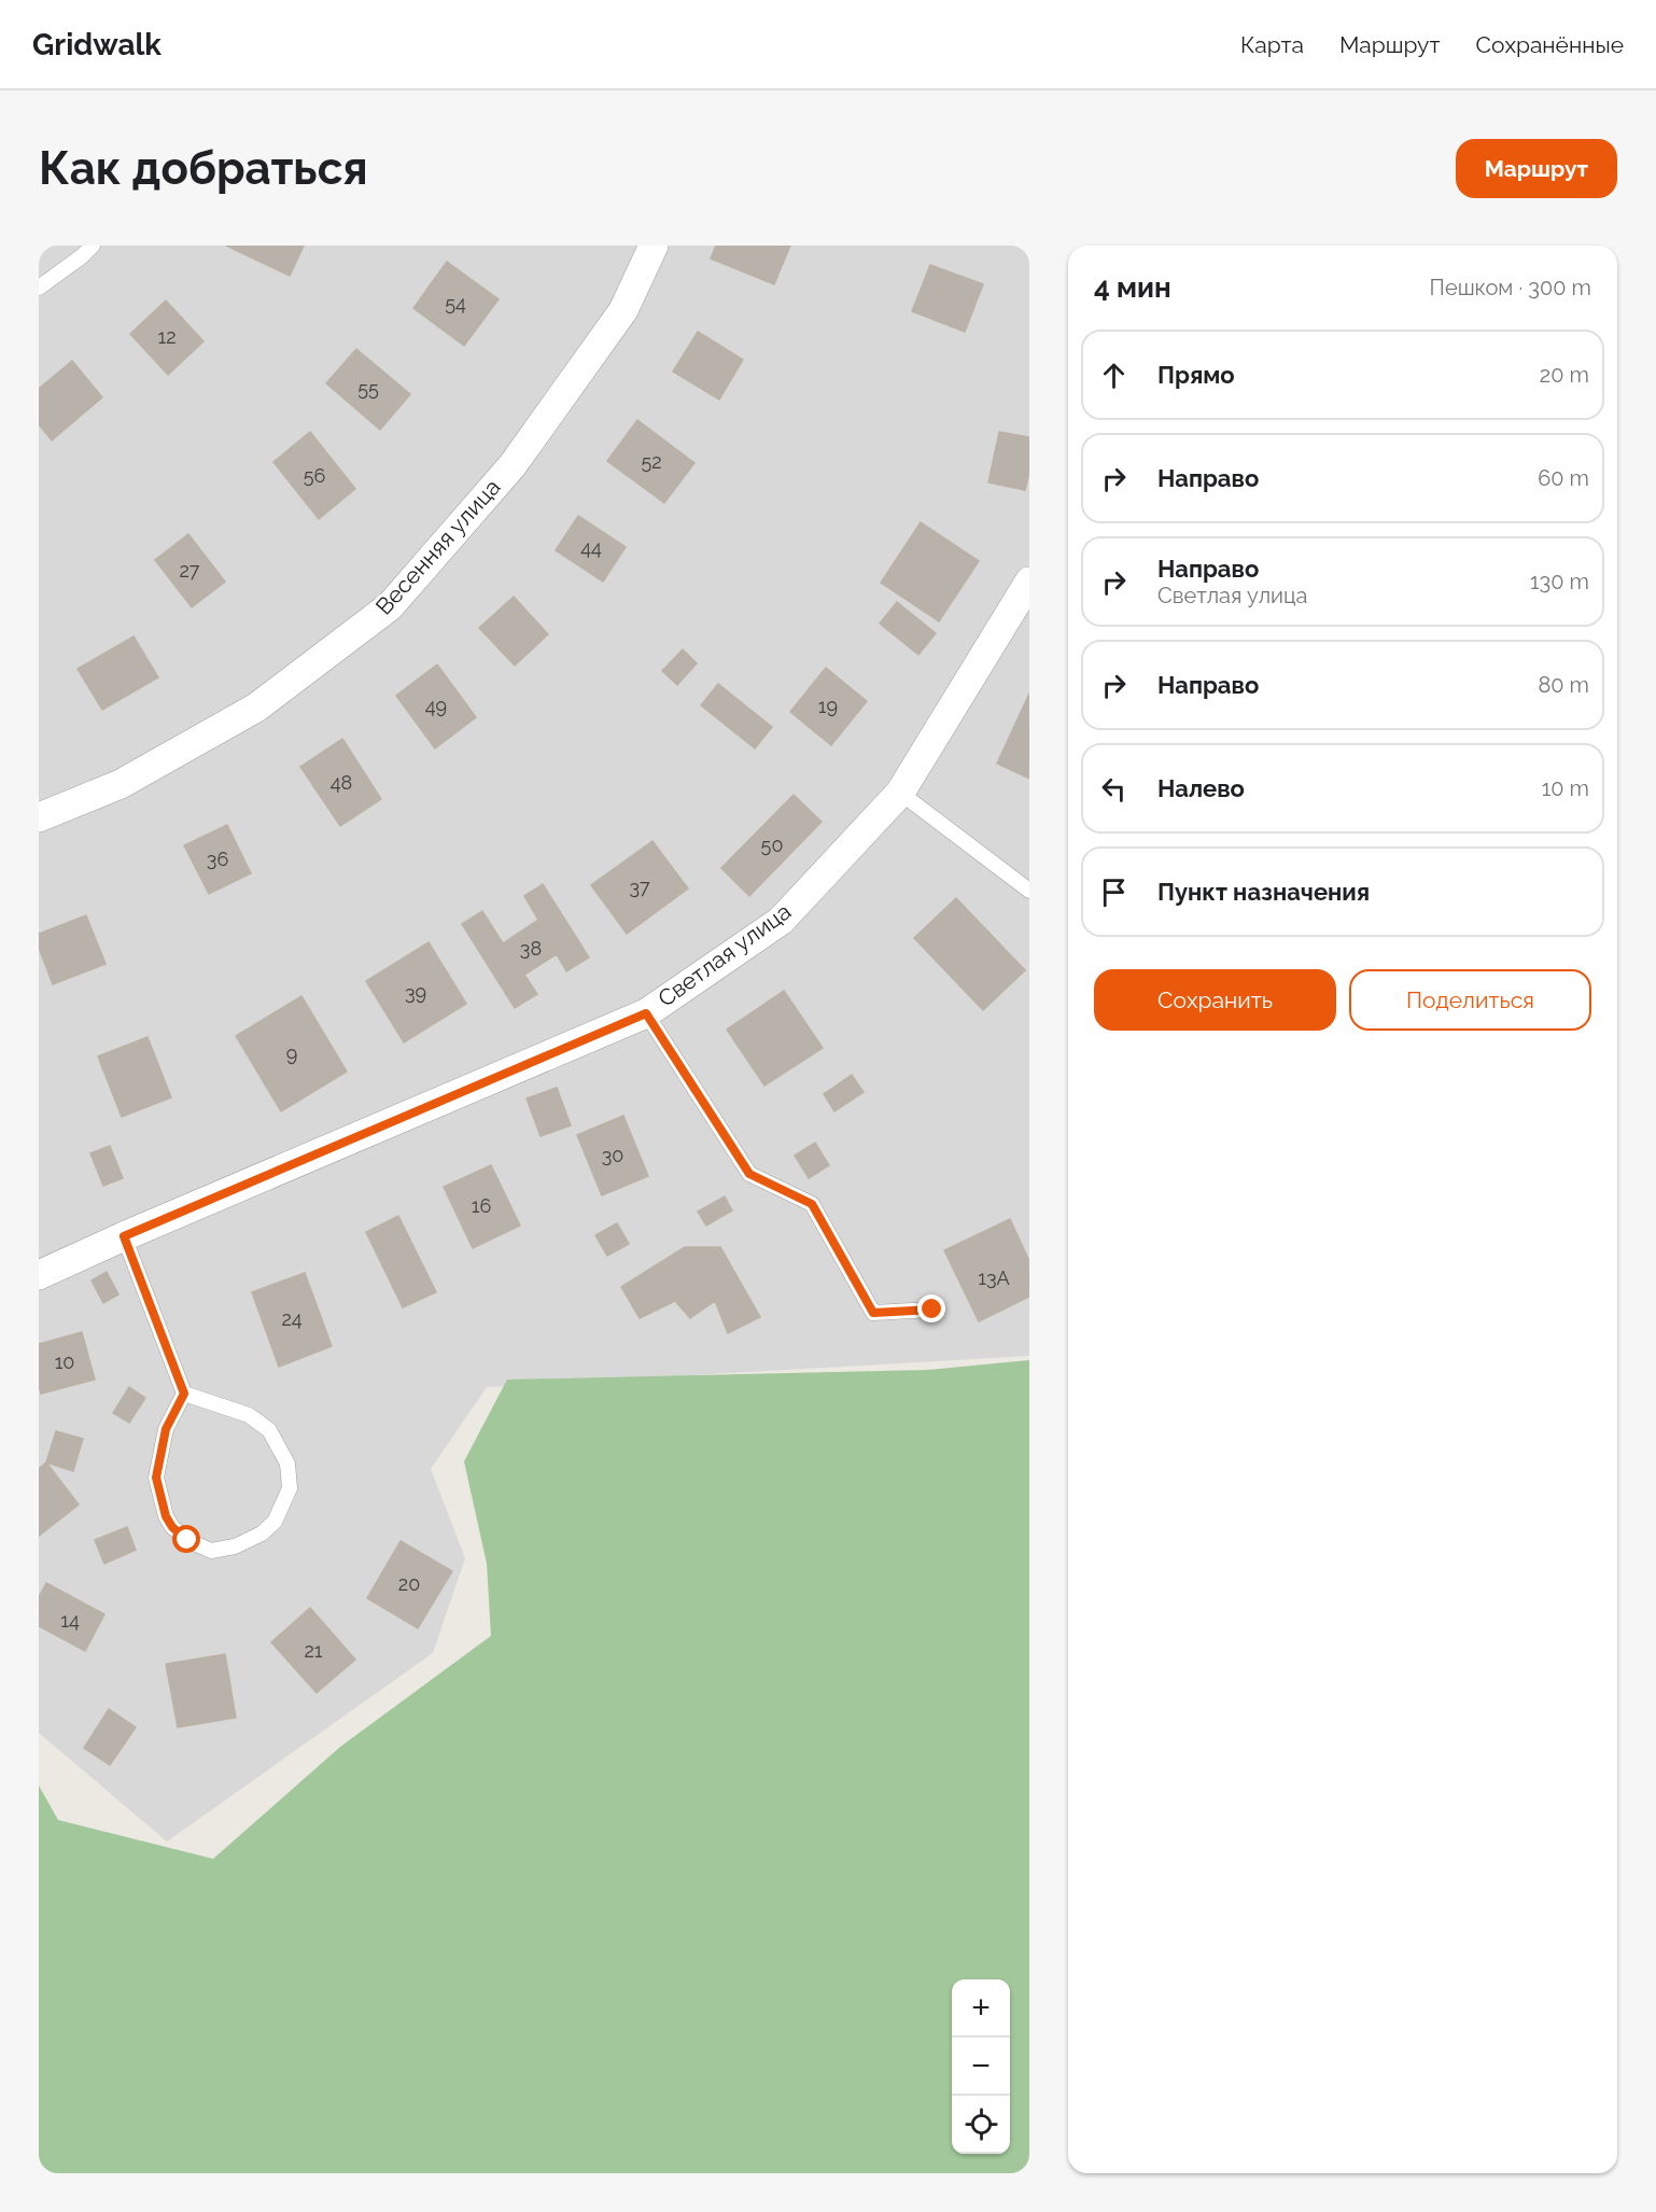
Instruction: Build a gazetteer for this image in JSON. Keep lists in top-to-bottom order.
{
  "streets": {
    "street": ["Весенняя улица", "Светлая улица"]
  },
  "house_numbers": [
    "54",
    "12",
    "55",
    "52",
    "56",
    "44",
    "27",
    "49",
    "19",
    "48",
    "50",
    "36",
    "37",
    "38",
    "39",
    "9",
    "30",
    "16",
    "13А",
    "24",
    "10",
    "20",
    "14",
    "21"
  ],
  "page": {
    "header": "Gridwalk",
    "nav": ["Карта", "Маршрут", "Сохранённые"],
    "buttons": [
      "Маршрут",
      ["Сохранить", "Поделиться"]
    ],
    "title": "Как добраться",
    "heading": ["4 мин", "Пешком · 300 m"],
    "list": [
      ["Прямо", "20 m"],
      ["Направо", "60 m"],
      ["Направо", "Светлая улица", "130 m"],
      ["Направо", "80 m"],
      ["Налево", "10 m"],
      "Пункт назначения"
    ],
    "map_buttons": ["+", "−"]
  }
}
